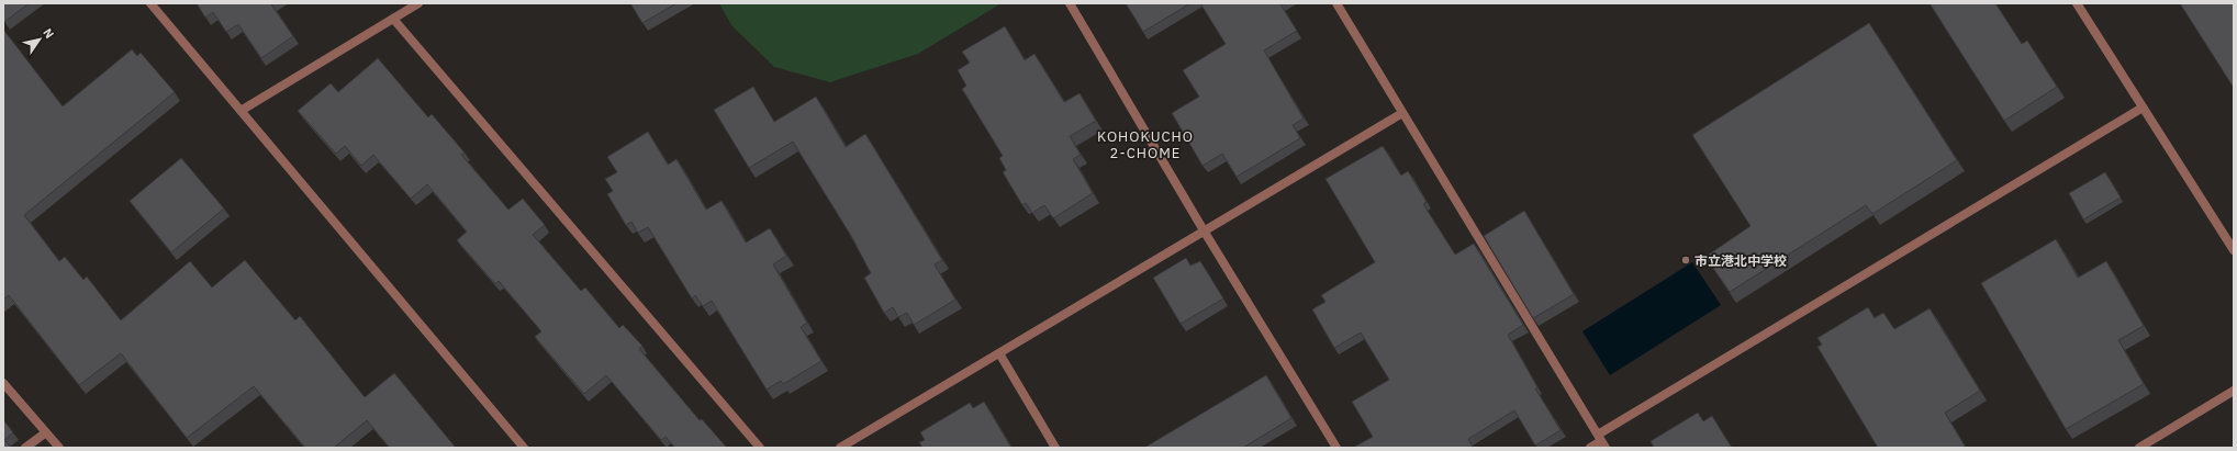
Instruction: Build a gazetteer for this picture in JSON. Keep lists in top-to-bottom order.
{
  "districts": ["KOHOKUCHO 2-CHOME"],
  "places": ["市立港北中学校"],
  "north": "top right"
}
